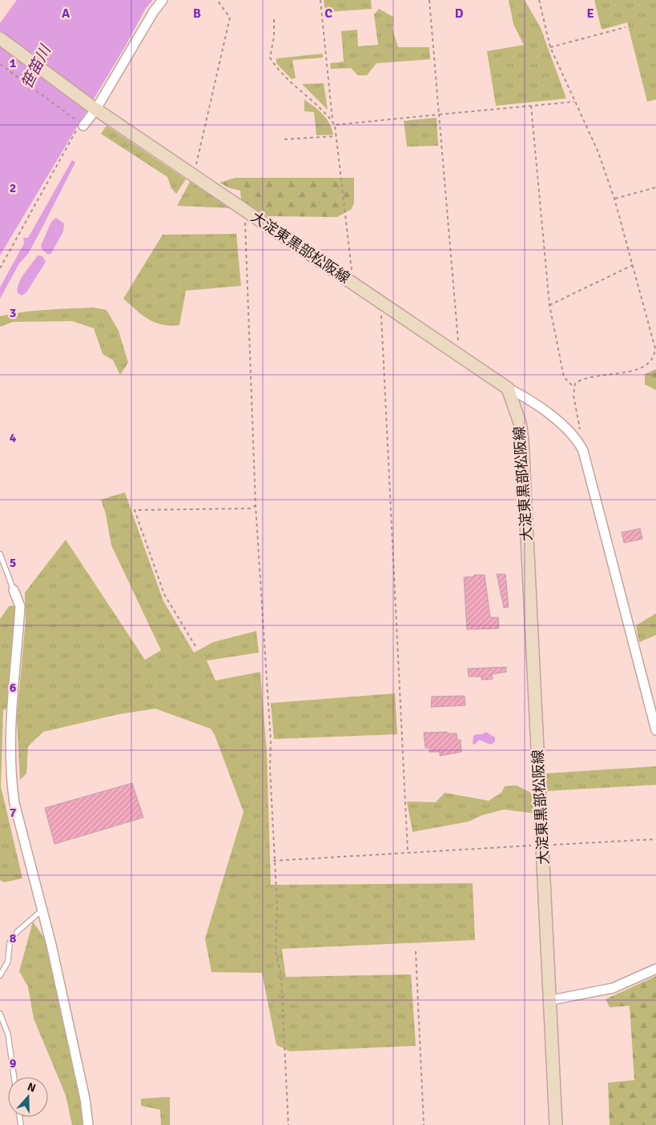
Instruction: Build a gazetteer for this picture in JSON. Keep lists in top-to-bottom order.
{
  "streets": {
    "main road": ["大淀東黒部松阪線"]
  },
  "water": ["笹笛川"],
  "north": "top",
  "grid": {
    "columns": [
      "A",
      "B",
      "C",
      "D",
      "E"
    ],
    "rows": [
      "1",
      "2",
      "3",
      "4",
      "5",
      "6",
      "7",
      "8",
      "9"
    ]
  }
}
